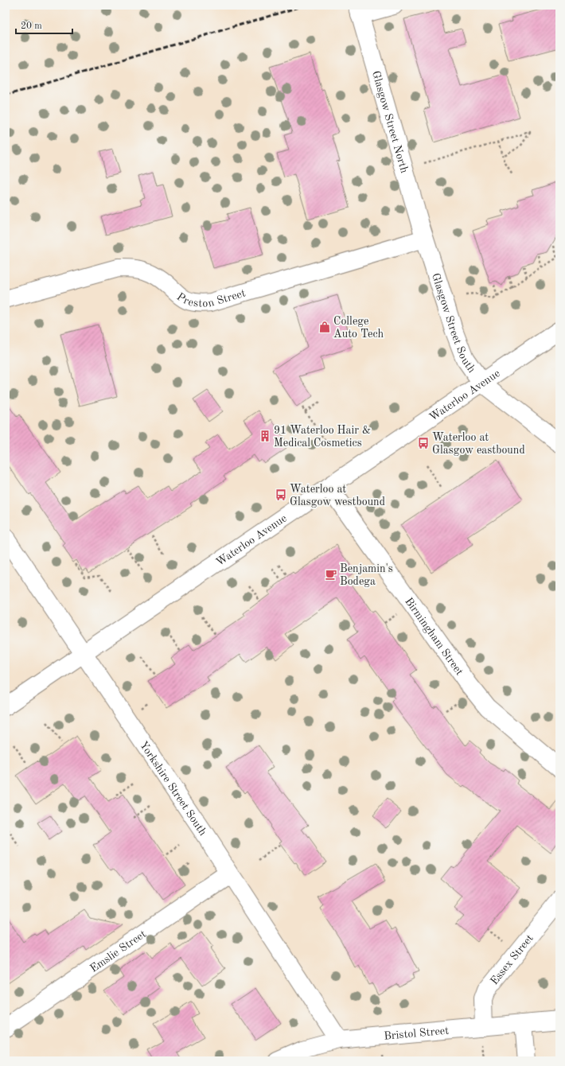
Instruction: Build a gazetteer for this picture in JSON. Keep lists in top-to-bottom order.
{
  "streets": {
    "street": [
      "Glasgow Street North",
      "Preston Street",
      "Glasgow Street South",
      "Waterloo Avenue",
      "Birmingham Street",
      "Yorkshire Street South",
      "Emslie Street",
      "Essex Street",
      "Bristol Street"
    ]
  },
  "crossings": [
    ["Glasgow Street North", "Preston Street"],
    ["Glasgow Street North", "Glasgow Street South"],
    ["Preston Street", "Glasgow Street South"],
    ["Glasgow Street South", "Waterloo Avenue"],
    ["Waterloo Avenue", "Birmingham Street"],
    ["Waterloo Avenue", "Yorkshire Street South"],
    ["Yorkshire Street South", "Emslie Street"],
    ["Yorkshire Street South", "Bristol Street"],
    ["Essex Street", "Bristol Street"]
  ],
  "places": {
    "shop": ["College Auto Tech"],
    "building": ["91 Waterloo Hair & Medical Cosmetics"],
    "bus stop": ["Waterloo at Glasgow eastbound", "Waterloo at Glasgow westbound"],
    "cafe": ["Benjamin's Bodega"]
  },
  "scale_bar": "20 m"
}
